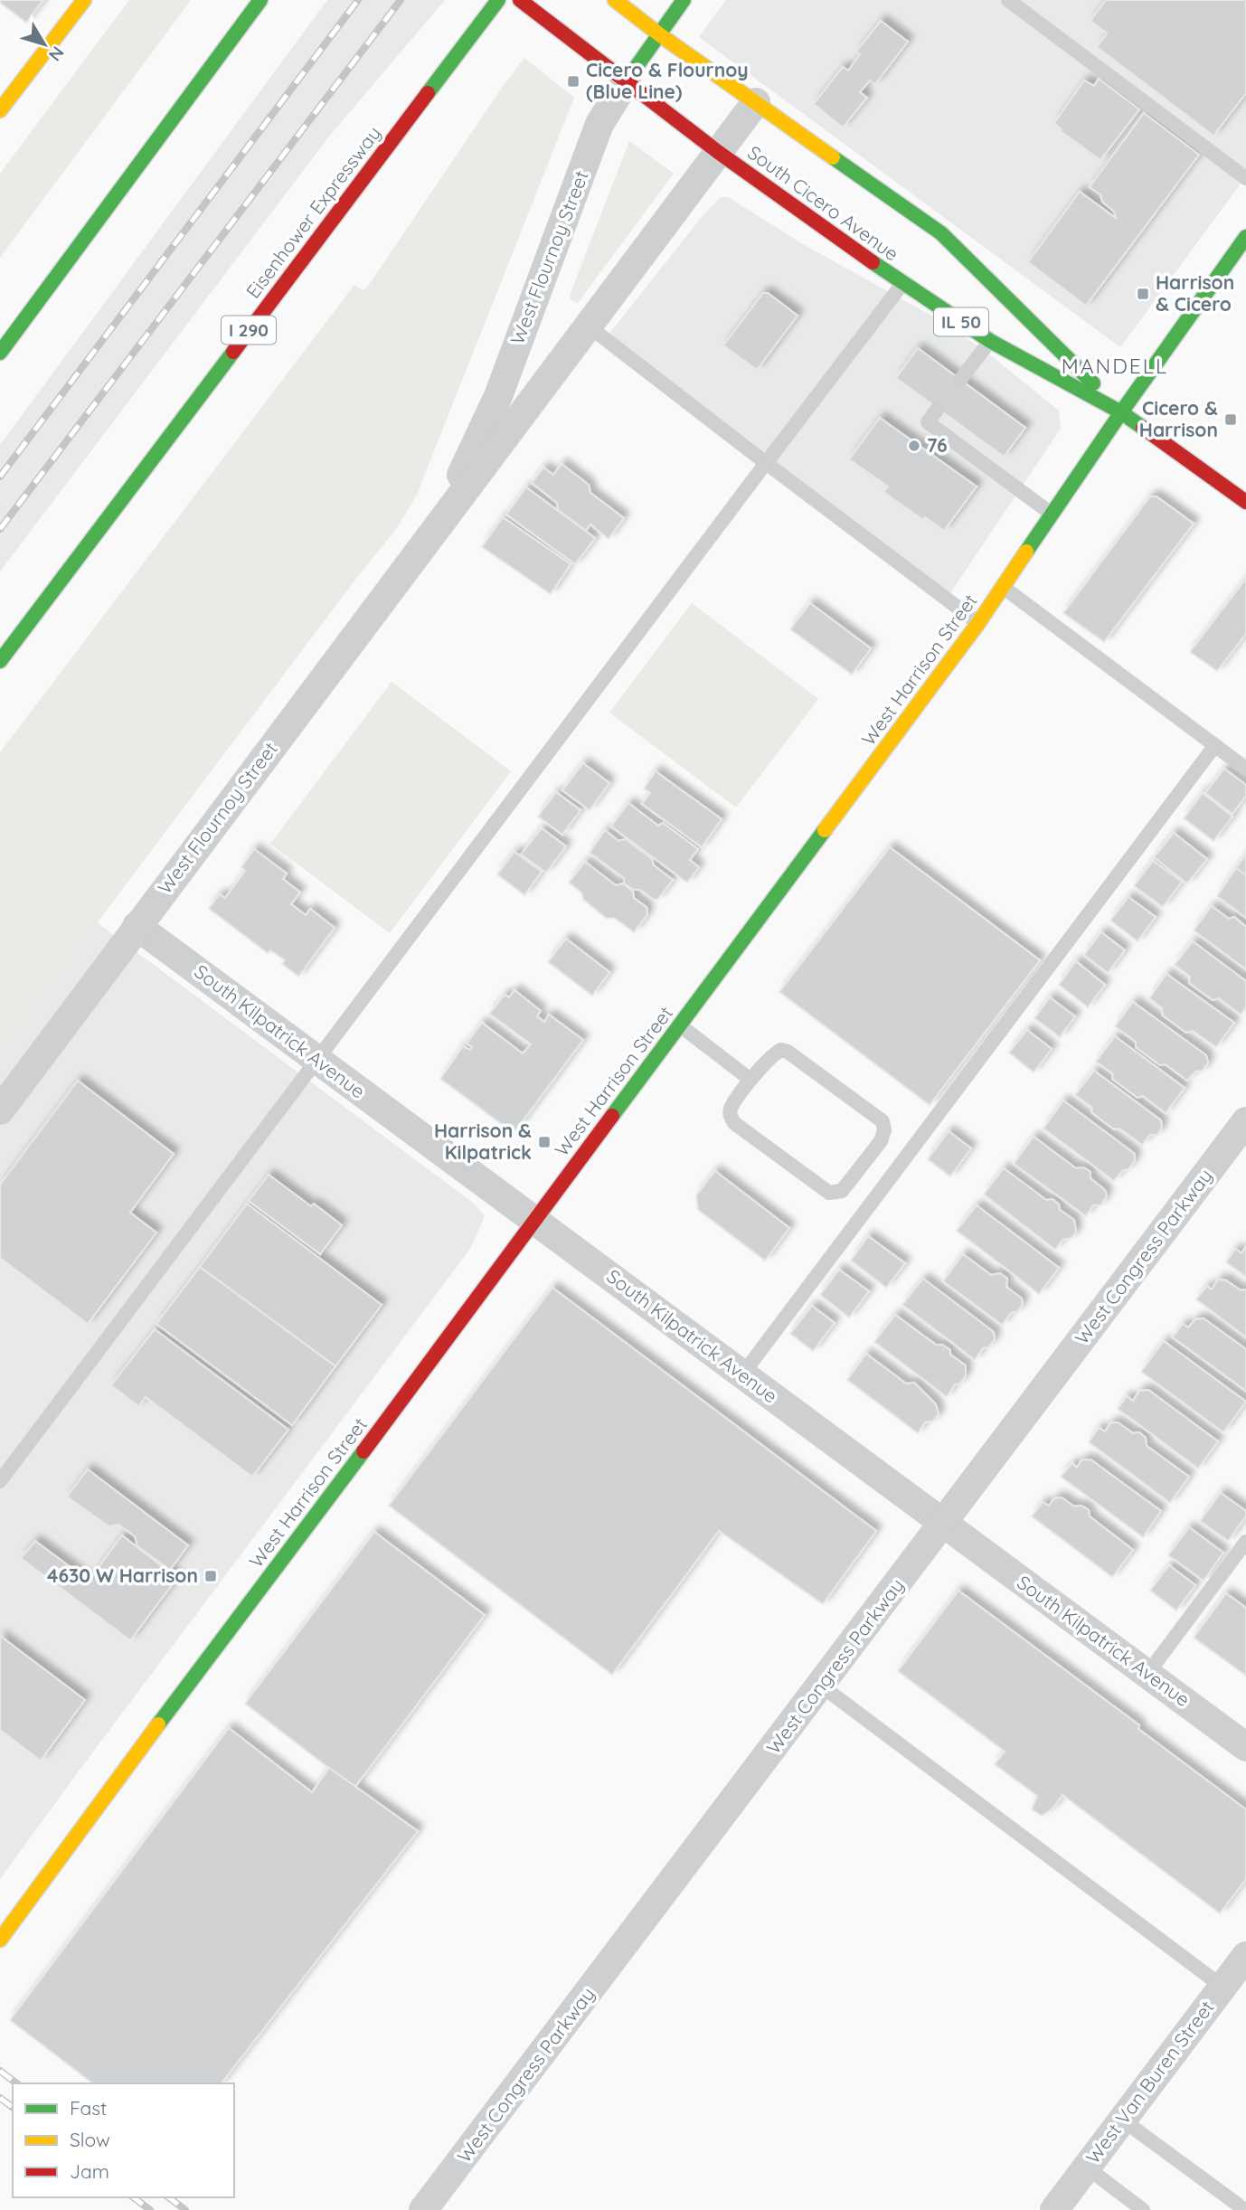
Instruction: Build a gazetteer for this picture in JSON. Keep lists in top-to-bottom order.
{
  "streets": {
    "main road": [
      "South Cicero Avenue",
      "Eisenhower Expressway",
      "West Flournoy Street",
      "IL 50",
      "I 290",
      "West Harrison Street"
    ],
    "street": ["South Kilpatrick Avenue", "West Congress Parkway", "West Van Buren Street"]
  },
  "crossings": [
    ["South Cicero Avenue", "West Flournoy Street"],
    ["South Cicero Avenue", "West Harrison Street"],
    ["West Flournoy Street", "South Kilpatrick Avenue"],
    ["West Harrison Street", "South Kilpatrick Avenue"],
    ["South Kilpatrick Avenue", "West Congress Parkway"]
  ],
  "districts": ["MANDELL"],
  "places": {
    "transit": [
      "Cicero & Flournoy (Blue Line)",
      "Harrison & Cicero",
      "Cicero & Harrison",
      "Harrison & Kilpatrick",
      "4630 W Harrison"
    ],
    "other": ["76"]
  },
  "legend": ["Fast", "Slow", "Jam"],
  "north": "bottom right"
}
